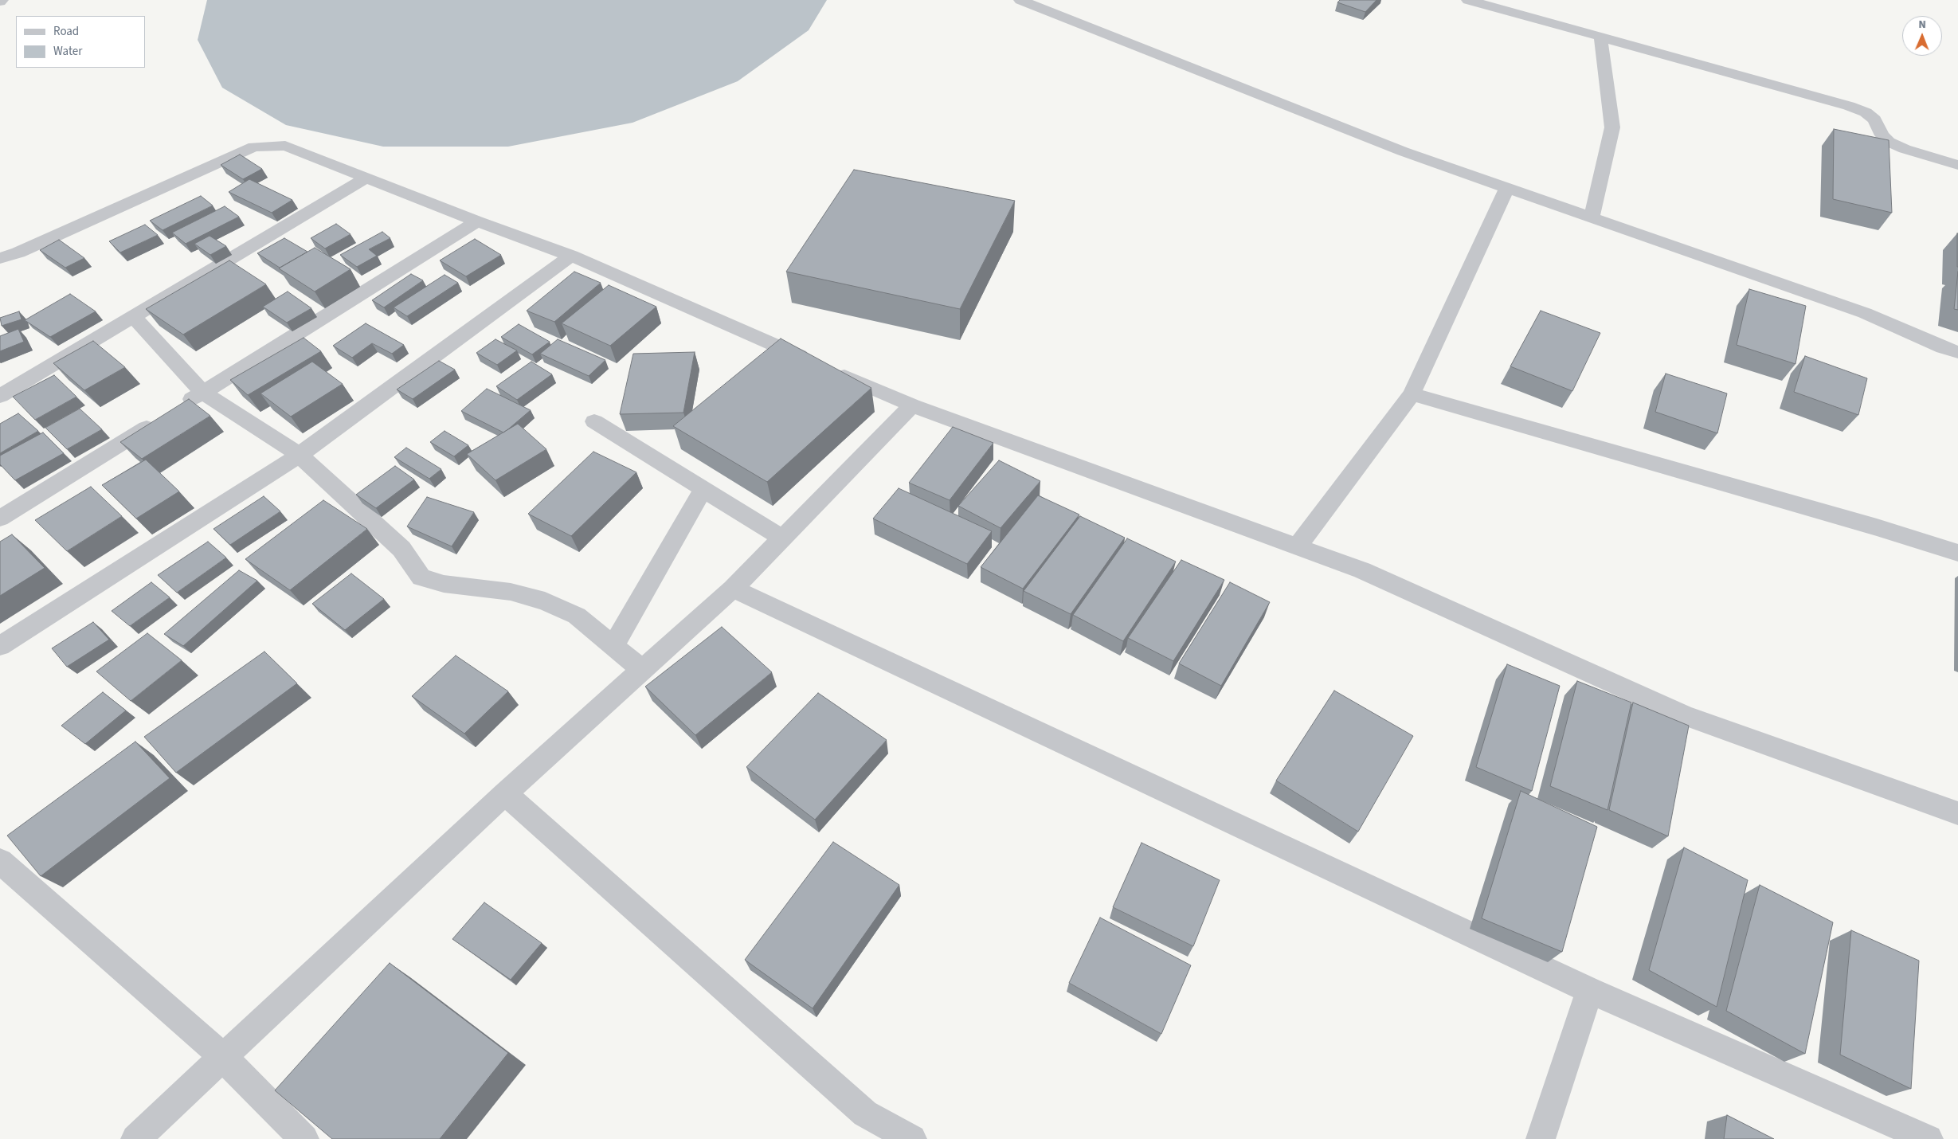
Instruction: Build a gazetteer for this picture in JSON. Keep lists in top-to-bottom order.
{
  "legend": ["Road", "Water"],
  "north": "top"
}
